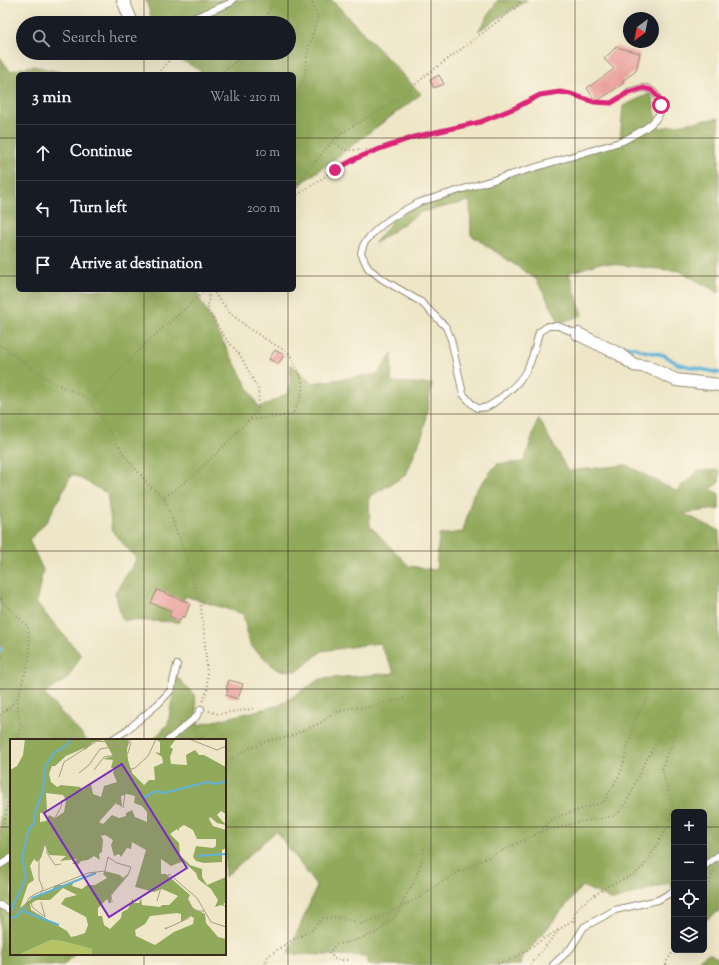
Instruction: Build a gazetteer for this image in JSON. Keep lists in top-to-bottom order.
{
  "north": "bottom left",
  "page": {
    "search": "Search here",
    "heading": ["3 min", "Walk · 210 m"],
    "list": [
      ["Continue", "10 m"],
      ["Turn left", "200 m"],
      "Arrive at destination"
    ],
    "map_buttons": ["+", "−"]
  }
}
